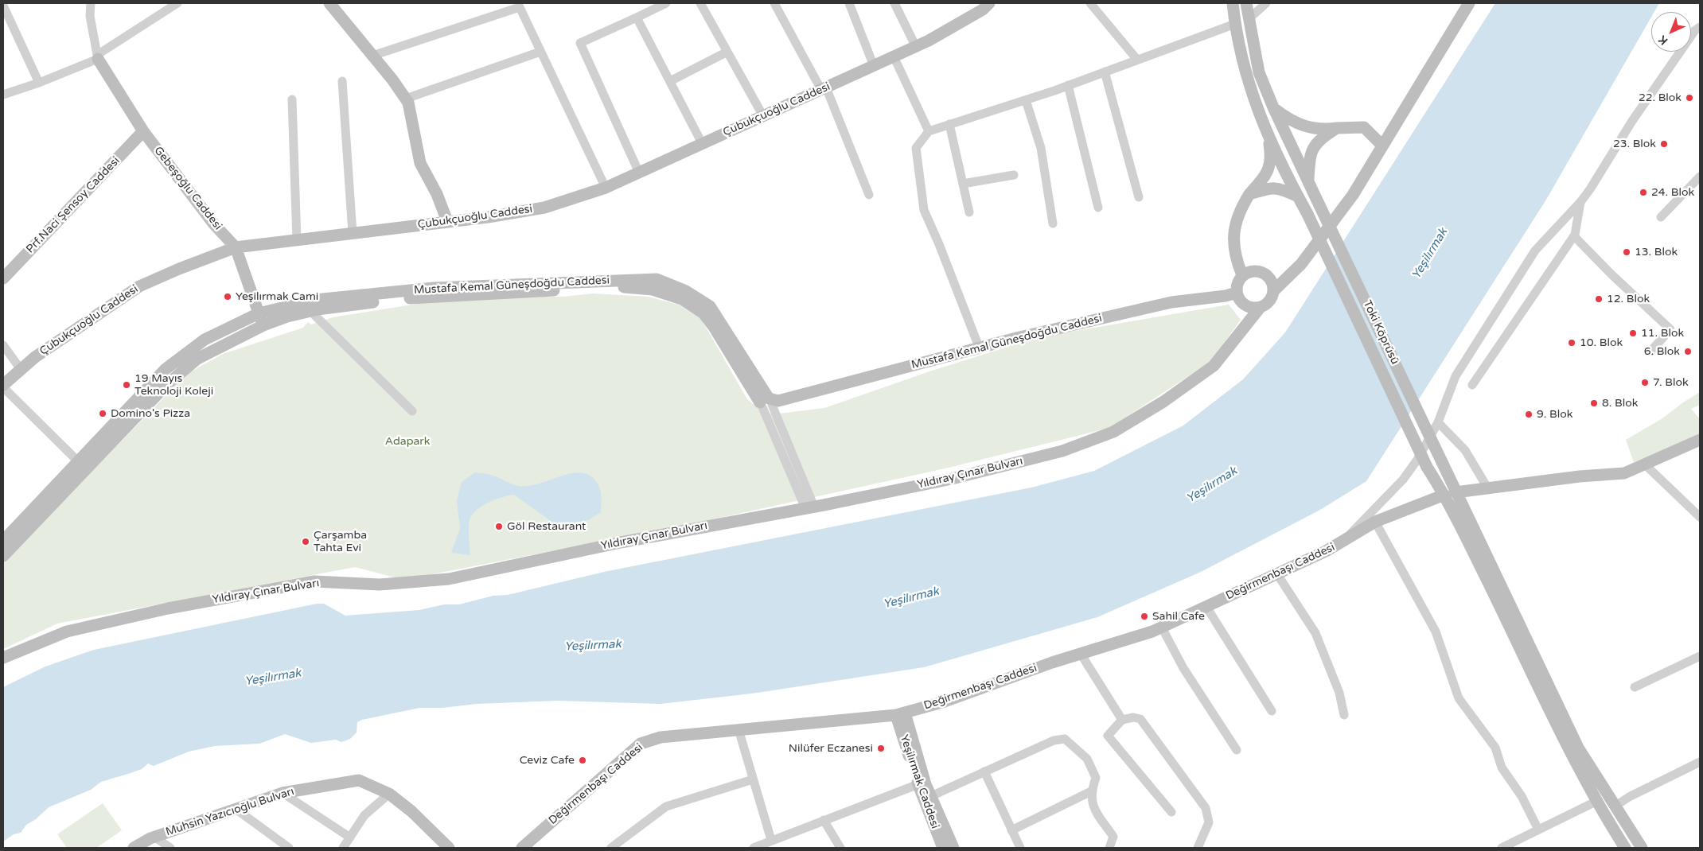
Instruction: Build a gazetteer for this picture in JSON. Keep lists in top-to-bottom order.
{
  "streets": {
    "main road": [
      "Çubukçuoğlu Caddesi",
      "Gebeşoğlu Caddesi",
      "Prf.Naci Şensoy Caddesi",
      "Mustafa Kemal Güneşdoğdu Caddesi",
      "Toki Köprüsü",
      "Yıldıray Çınar Bulvarı",
      "Değirmenbaşı Caddesi",
      "Yeşilırmak Caddesi",
      "Muhsin Yazıcıoğlu Bulvarı"
    ]
  },
  "crossings": [
    ["Çubukçuoğlu Caddesi", "Gebeşoğlu Caddesi"],
    ["Gebeşoğlu Caddesi", "Prf.Naci Şensoy Caddesi"],
    ["Gebeşoğlu Caddesi", "Mustafa Kemal Güneşdoğdu Caddesi"],
    ["Mustafa Kemal Güneşdoğdu Caddesi", "Yıldıray Çınar Bulvarı"],
    ["Toki Köprüsü", "Değirmenbaşı Caddesi"],
    ["Değirmenbaşı Caddesi", "Yeşilırmak Caddesi"]
  ],
  "water": ["Yeşilırmak"],
  "parks": ["Adapark"],
  "places": [
    "22. Blok",
    "23. Blok",
    "24. Blok",
    "13. Blok",
    "Yeşilırmak Cami",
    "12. Blok",
    "11. Blok",
    "10. Blok",
    "6. Blok",
    "7. Blok",
    "19 Mayıs Teknoloji Koleji",
    "8. Blok",
    "Domino's Pizza",
    "9. Blok",
    "Göl Restaurant",
    "Çarşamba Tahta Evi",
    "Sahil Cafe",
    "Nilüfer Eczanesi",
    "Ceviz Cafe"
  ],
  "north": "bottom left"
}
